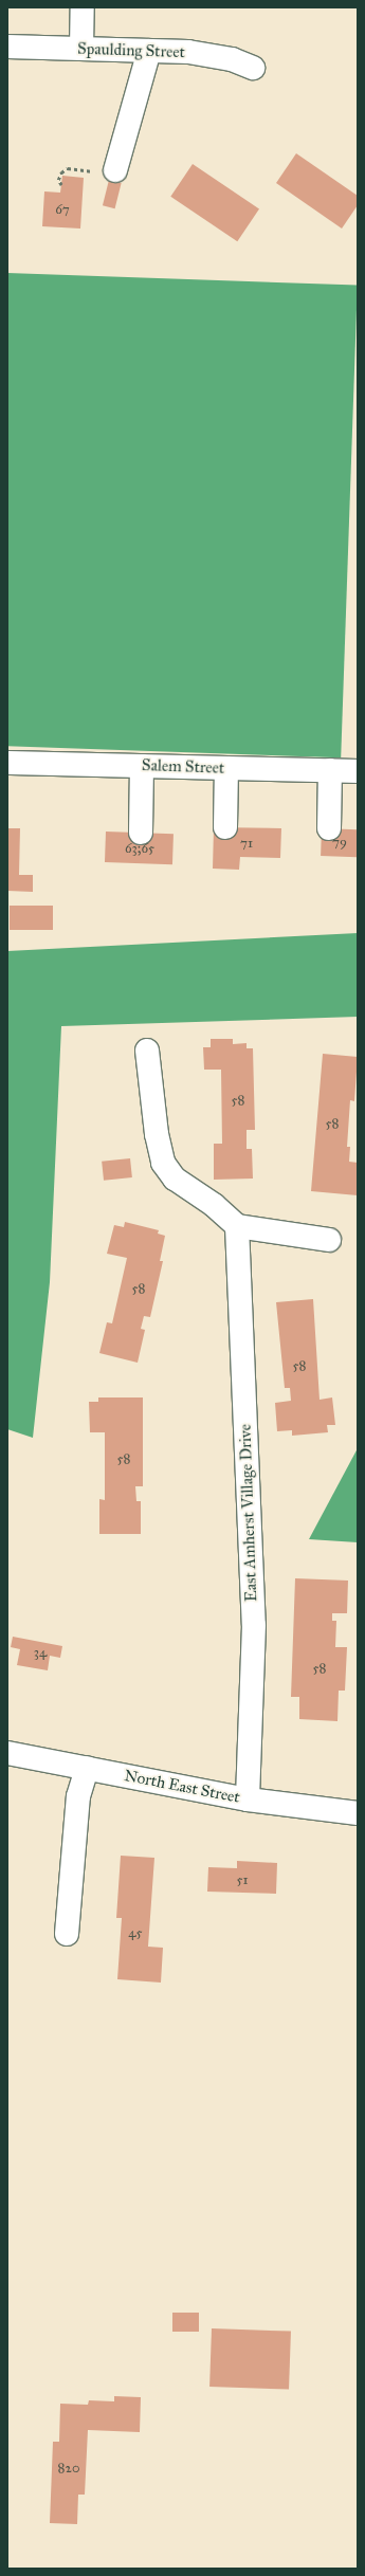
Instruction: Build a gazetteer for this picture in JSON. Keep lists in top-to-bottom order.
{
  "streets": {
    "street": [
      "Spaulding Street",
      "Salem Street",
      "East Amherst Village Drive",
      "North East Street"
    ]
  },
  "crossings": [
    ["East Amherst Village Drive", "North East Street"]
  ],
  "house_numbers": [
    "67",
    "79",
    "71",
    "63;65",
    "58",
    "58",
    "58",
    "58",
    "58",
    "34",
    "58",
    "51",
    "45",
    "820"
  ]
}
